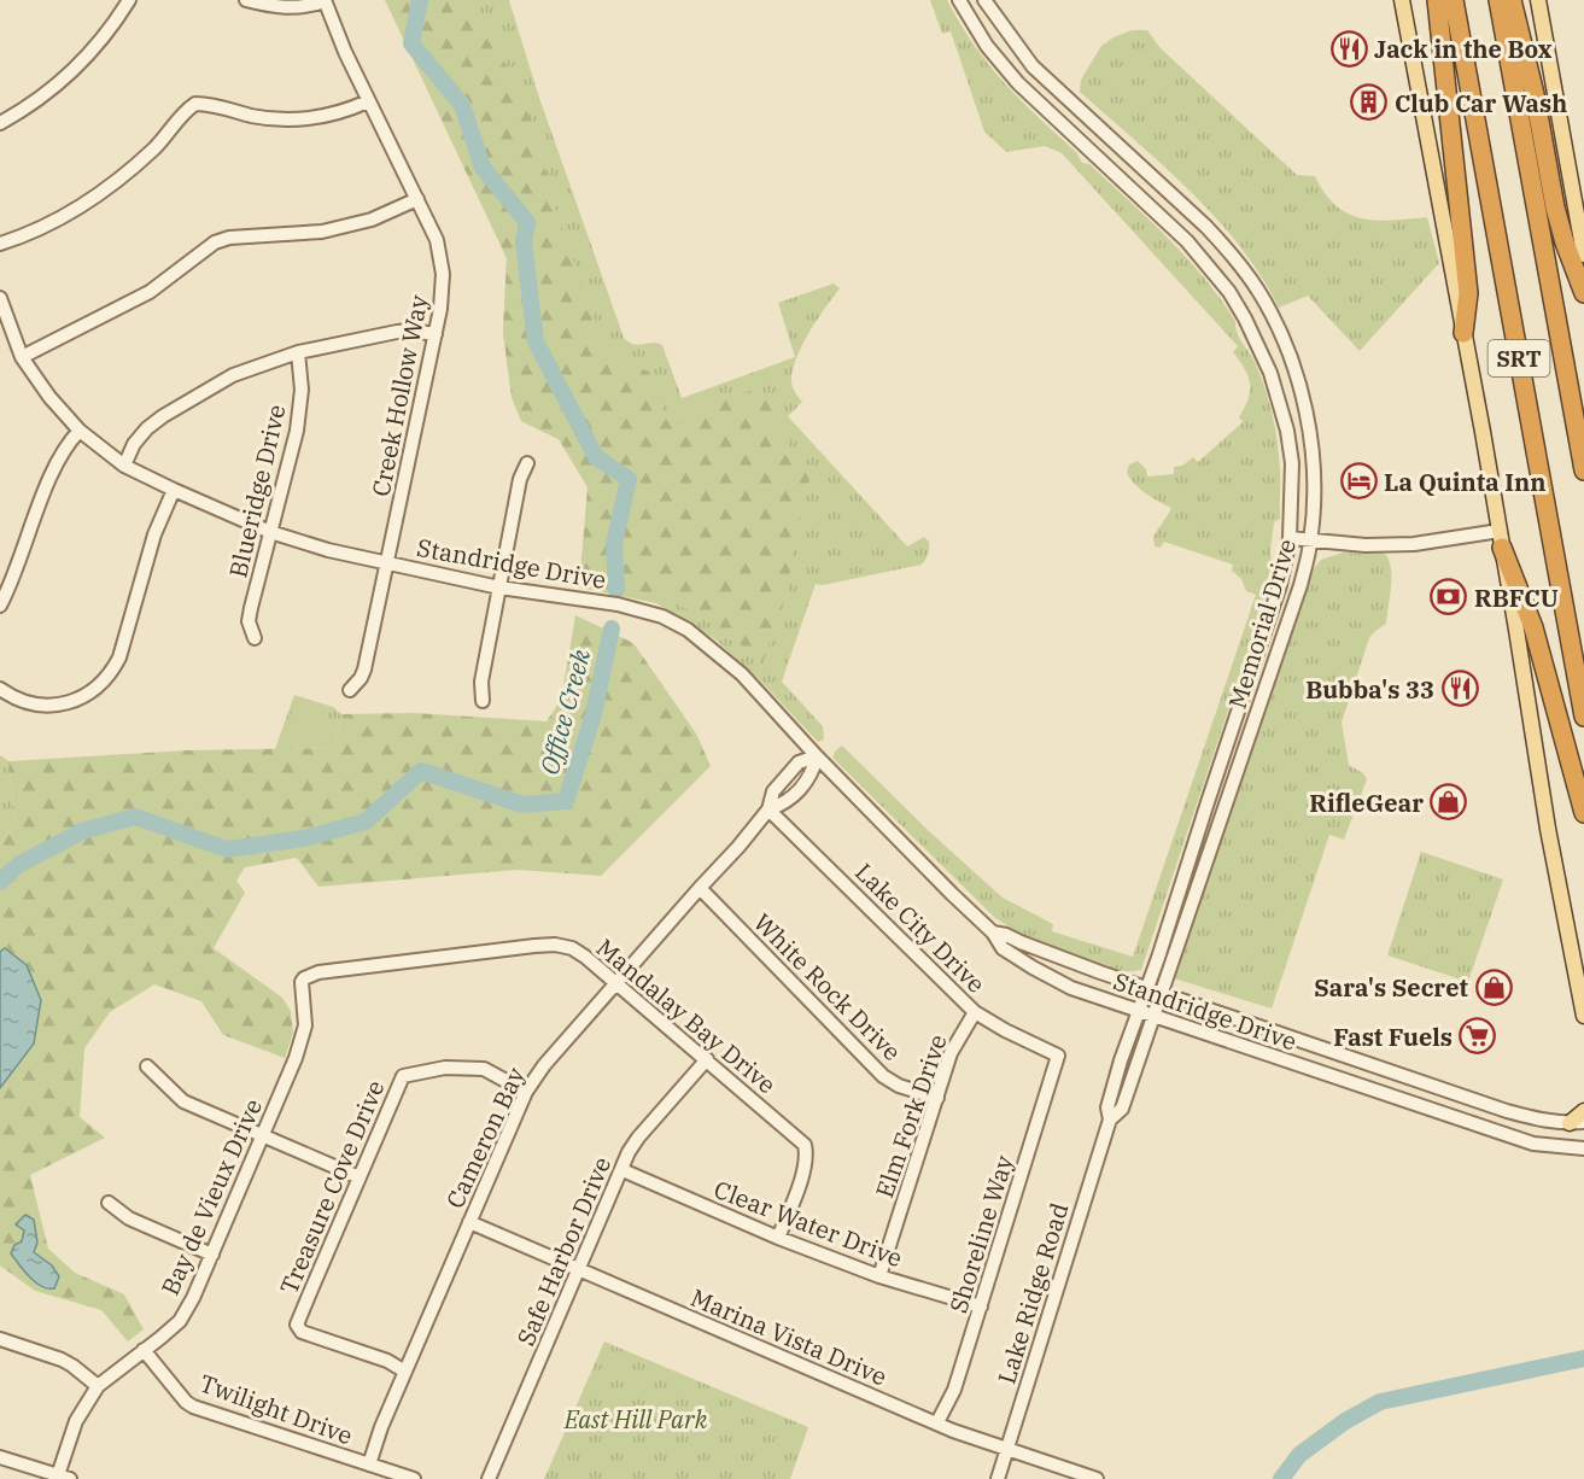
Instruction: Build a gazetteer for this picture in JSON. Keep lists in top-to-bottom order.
{
  "streets": {
    "highway": ["SRT"],
    "street": [
      "Creek Hollow Way",
      "Blueridge Drive",
      "Standridge Drive",
      "Memorial Drive",
      "Lake City Drive",
      "White Rock Drive",
      "Mandalay Bay Drive",
      "Elm Fork Drive",
      "Cameron Bay",
      "Treasure Cove Drive",
      "Bay de Vieux Drive",
      "Clear Water Drive",
      "Shoreline Way",
      "Safe Harbor Drive",
      "Lake Ridge Road",
      "Marina Vista Drive",
      "Twilight Drive"
    ]
  },
  "crossings": [
    ["Creek Hollow Way", "Standridge Drive"],
    ["Blueridge Drive", "Standridge Drive"],
    ["Standridge Drive", "Memorial Drive"],
    ["Standridge Drive", "Cameron Bay"],
    ["Standridge Drive", "Lake Ridge Road"],
    ["Memorial Drive", "Lake Ridge Road"],
    ["Lake City Drive", "Elm Fork Drive"],
    ["Lake City Drive", "Cameron Bay"],
    ["Lake City Drive", "Shoreline Way"],
    ["White Rock Drive", "Elm Fork Drive"],
    ["White Rock Drive", "Cameron Bay"],
    ["Mandalay Bay Drive", "Cameron Bay"],
    ["Mandalay Bay Drive", "Bay de Vieux Drive"],
    ["Mandalay Bay Drive", "Clear Water Drive"],
    ["Mandalay Bay Drive", "Safe Harbor Drive"],
    ["Elm Fork Drive", "Clear Water Drive"],
    ["Cameron Bay", "Treasure Cove Drive"],
    ["Cameron Bay", "Marina Vista Drive"],
    ["Cameron Bay", "Twilight Drive"],
    ["Bay de Vieux Drive", "Twilight Drive"],
    ["Clear Water Drive", "Shoreline Way"],
    ["Clear Water Drive", "Safe Harbor Drive"],
    ["Shoreline Way", "Marina Vista Drive"],
    ["Safe Harbor Drive", "Marina Vista Drive"],
    ["Lake Ridge Road", "Marina Vista Drive"]
  ],
  "water": ["Office Creek"],
  "parks": ["East Hill Park"],
  "places": {
    "restaurant": ["Jack in the Box", "Bubba's 33"],
    "building": ["Club Car Wash"],
    "hotel": ["La Quinta Inn"],
    "bank": ["RBFCU"],
    "shop": ["RifleGear", "Sara's Secret"],
    "supermarket": ["Fast Fuels"]
  }
}
